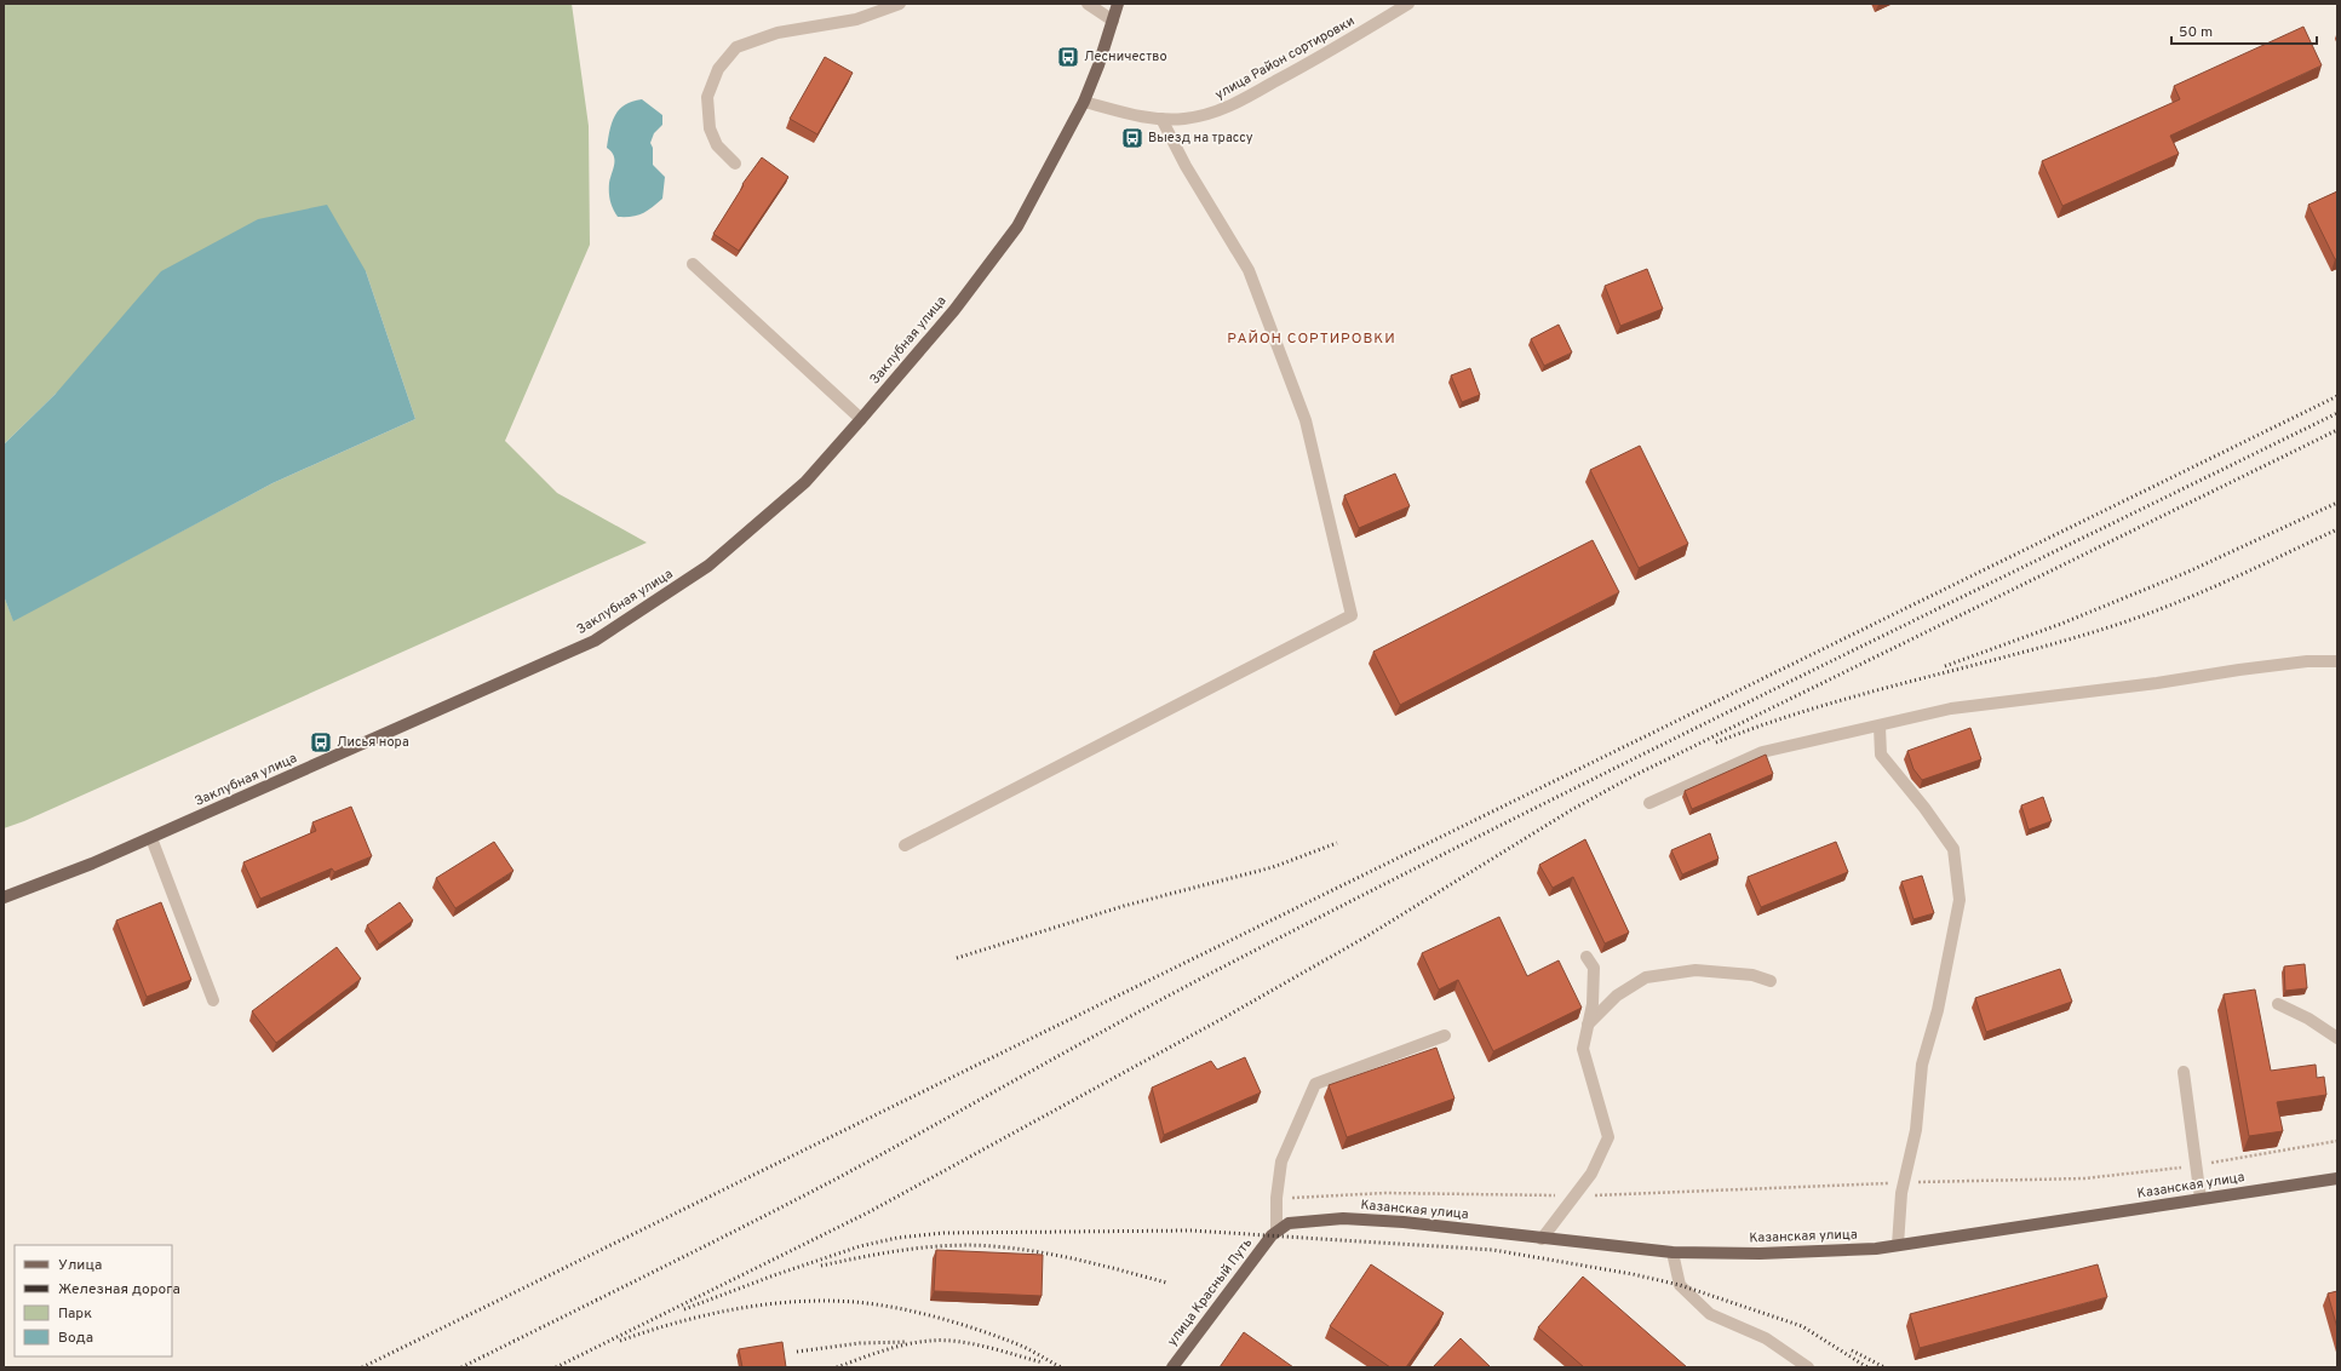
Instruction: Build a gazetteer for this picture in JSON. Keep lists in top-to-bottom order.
{
  "streets": {
    "main road": ["Заклубная улица", "Казанская улица", "улица Красный Путь"],
    "street": ["улица Район сортировки"]
  },
  "crossings": [
    ["улица Район сортировки", "Заклубная улица"],
    ["Казанская улица", "улица Красный Путь"]
  ],
  "districts": ["РАЙОН СОРТИРОВКИ"],
  "places": {
    "bus stop": ["Лесничество", "Выезд на трассу", "Лисья нора"]
  },
  "legend": [
    "Улица",
    "Железная дорога",
    "Парк",
    "Вода"
  ],
  "scale_bar": "50 m"
}
